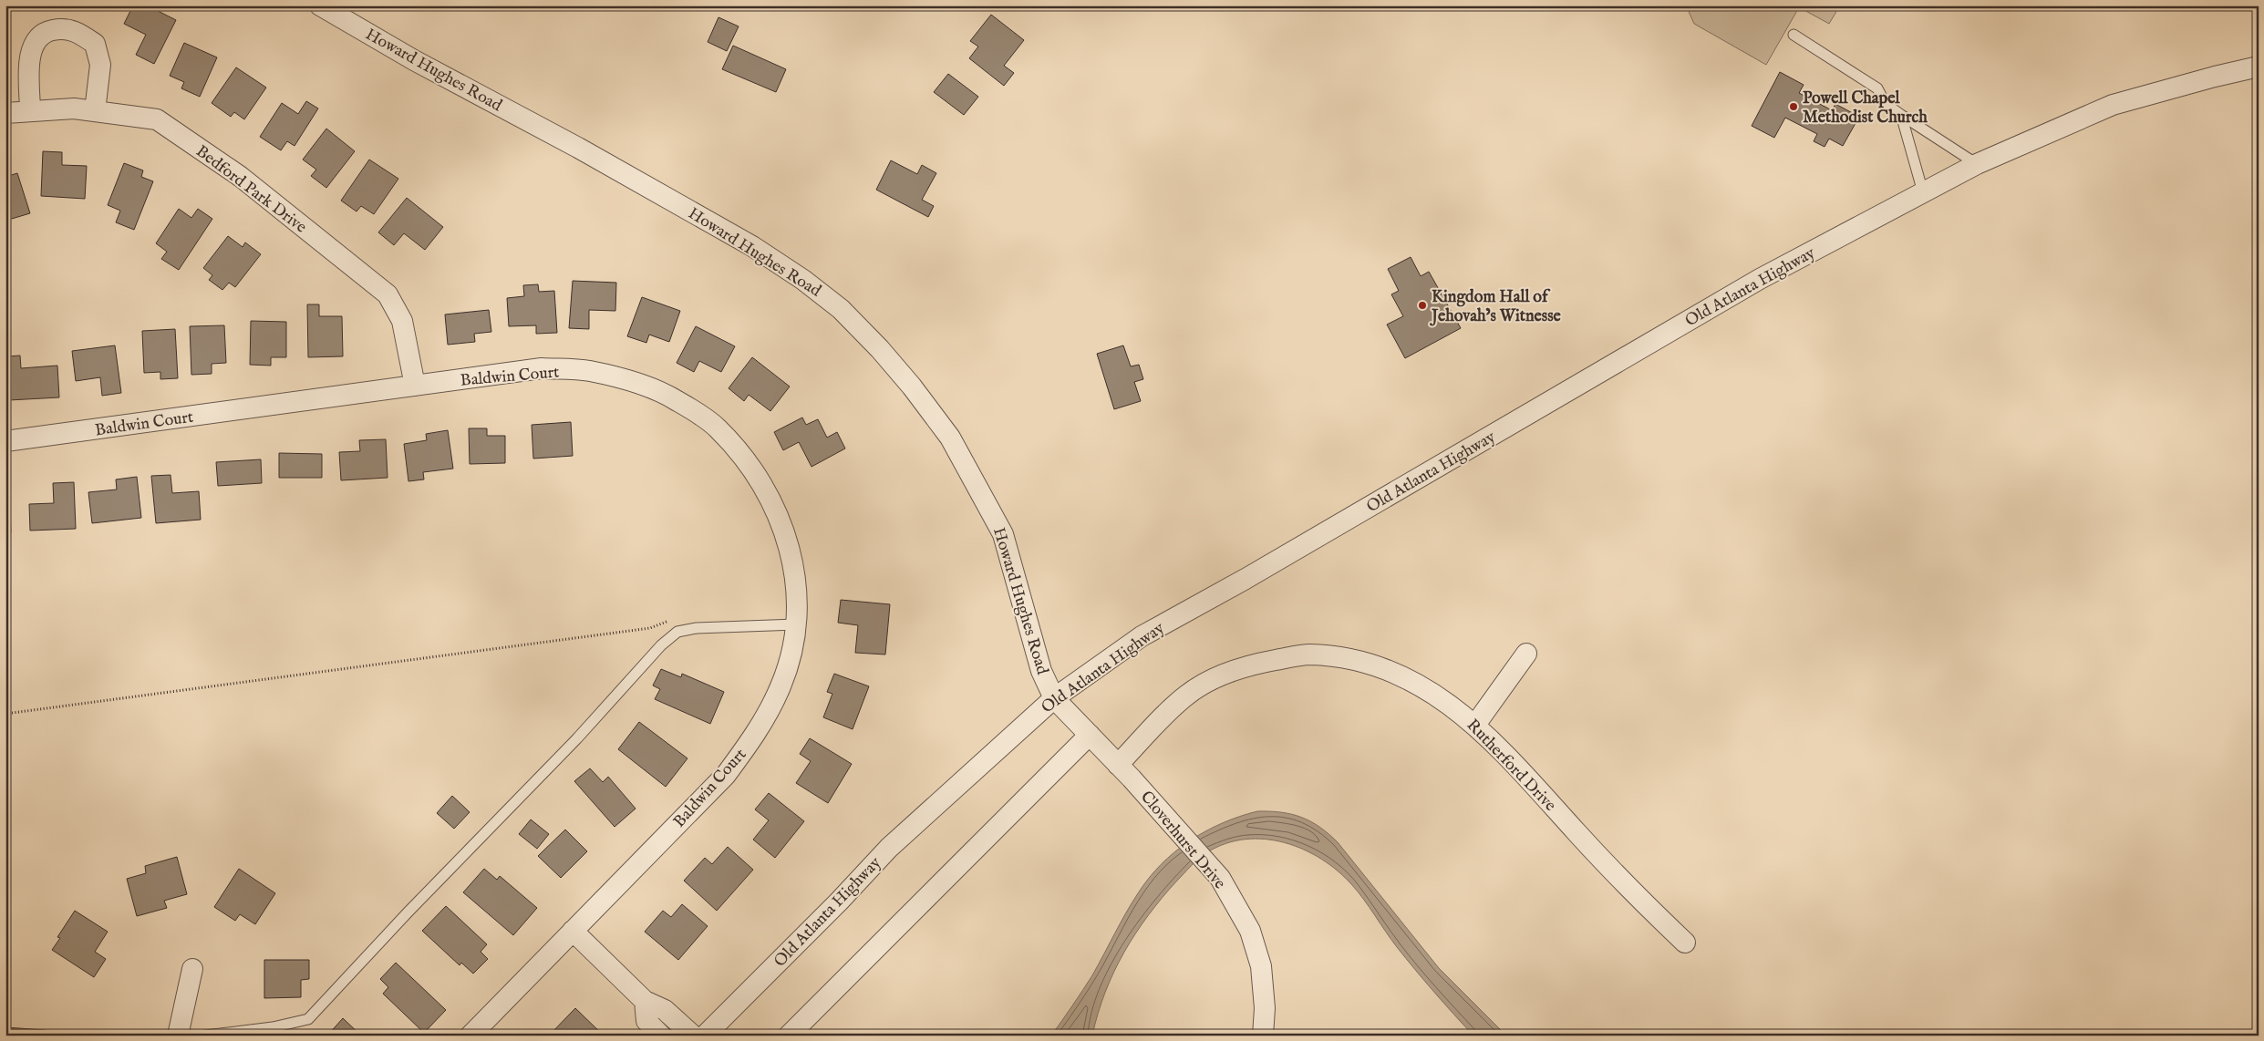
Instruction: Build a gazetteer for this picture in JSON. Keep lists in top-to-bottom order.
{
  "streets": {
    "street": [
      "Howard Hughes Road",
      "Bedford Park Drive",
      "Old Atlanta Highway",
      "Baldwin Court",
      "Rutherford Drive",
      "Cloverhurst Drive"
    ]
  },
  "crossings": [
    ["Howard Hughes Road", "Old Atlanta Highway"],
    ["Howard Hughes Road", "Cloverhurst Drive"],
    ["Bedford Park Drive", "Baldwin Court"],
    ["Old Atlanta Highway", "Cloverhurst Drive"],
    ["Rutherford Drive", "Cloverhurst Drive"]
  ],
  "places": ["Powell Chapel Methodist Church", "Kingdom Hall of Jehovah’s Witnesse"]
}
